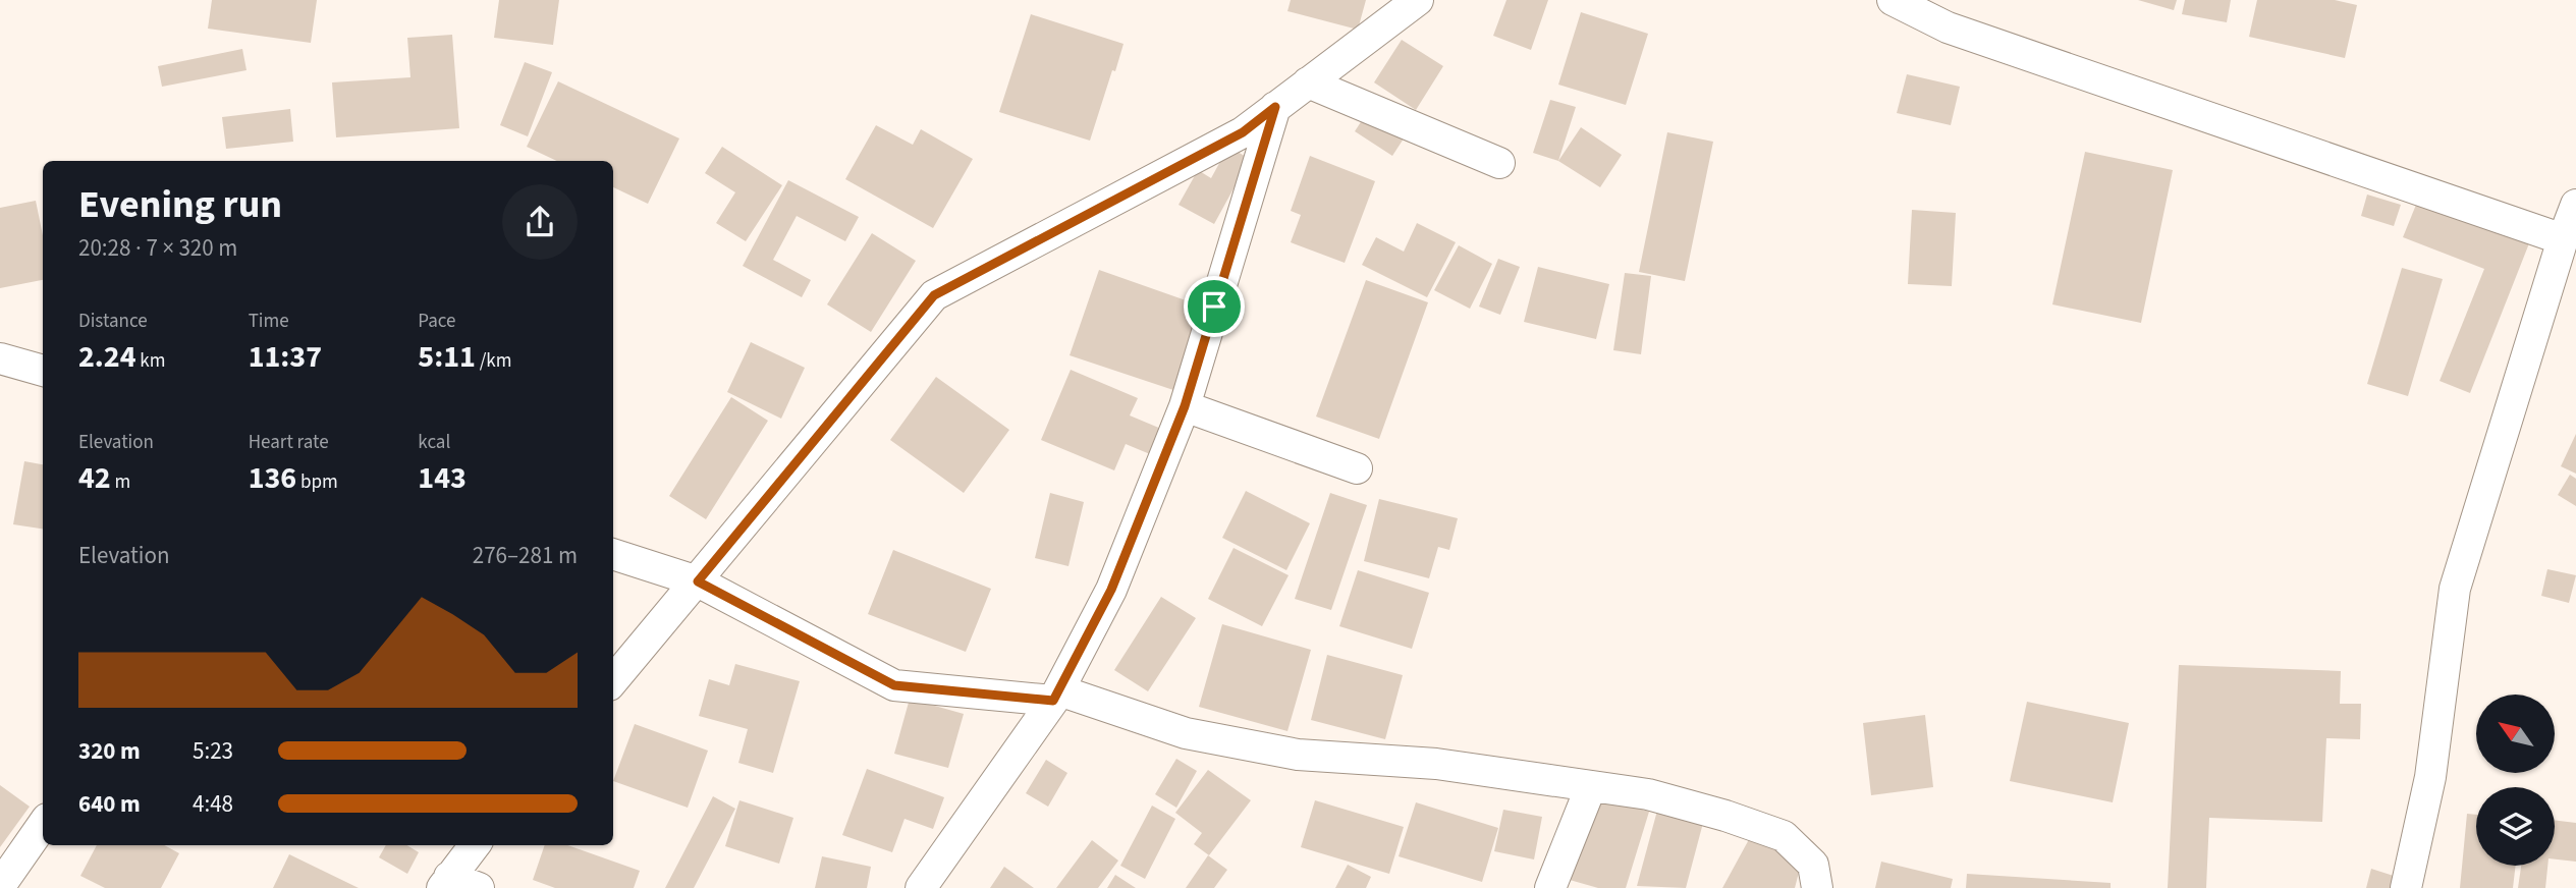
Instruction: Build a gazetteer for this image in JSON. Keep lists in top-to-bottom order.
{
  "north": "top left",
  "page": {
    "heading": ["Evening run", "20:28 · 7 × 320 m"],
    "stats": [
      ["Distance", "2.24 km"],
      ["Time", "11:37"],
      ["Pace", "5:11 /km"],
      ["Elevation", "42 m"],
      ["Heart rate", "136 bpm"],
      ["kcal", "143"]
    ],
    "chart": ["Elevation", "276–281 m"],
    "list": [
      {
        "name": "320 m",
        "note": "5:23"
      },
      {
        "name": "640 m",
        "note": "4:48"
      }
    ]
  }
}
